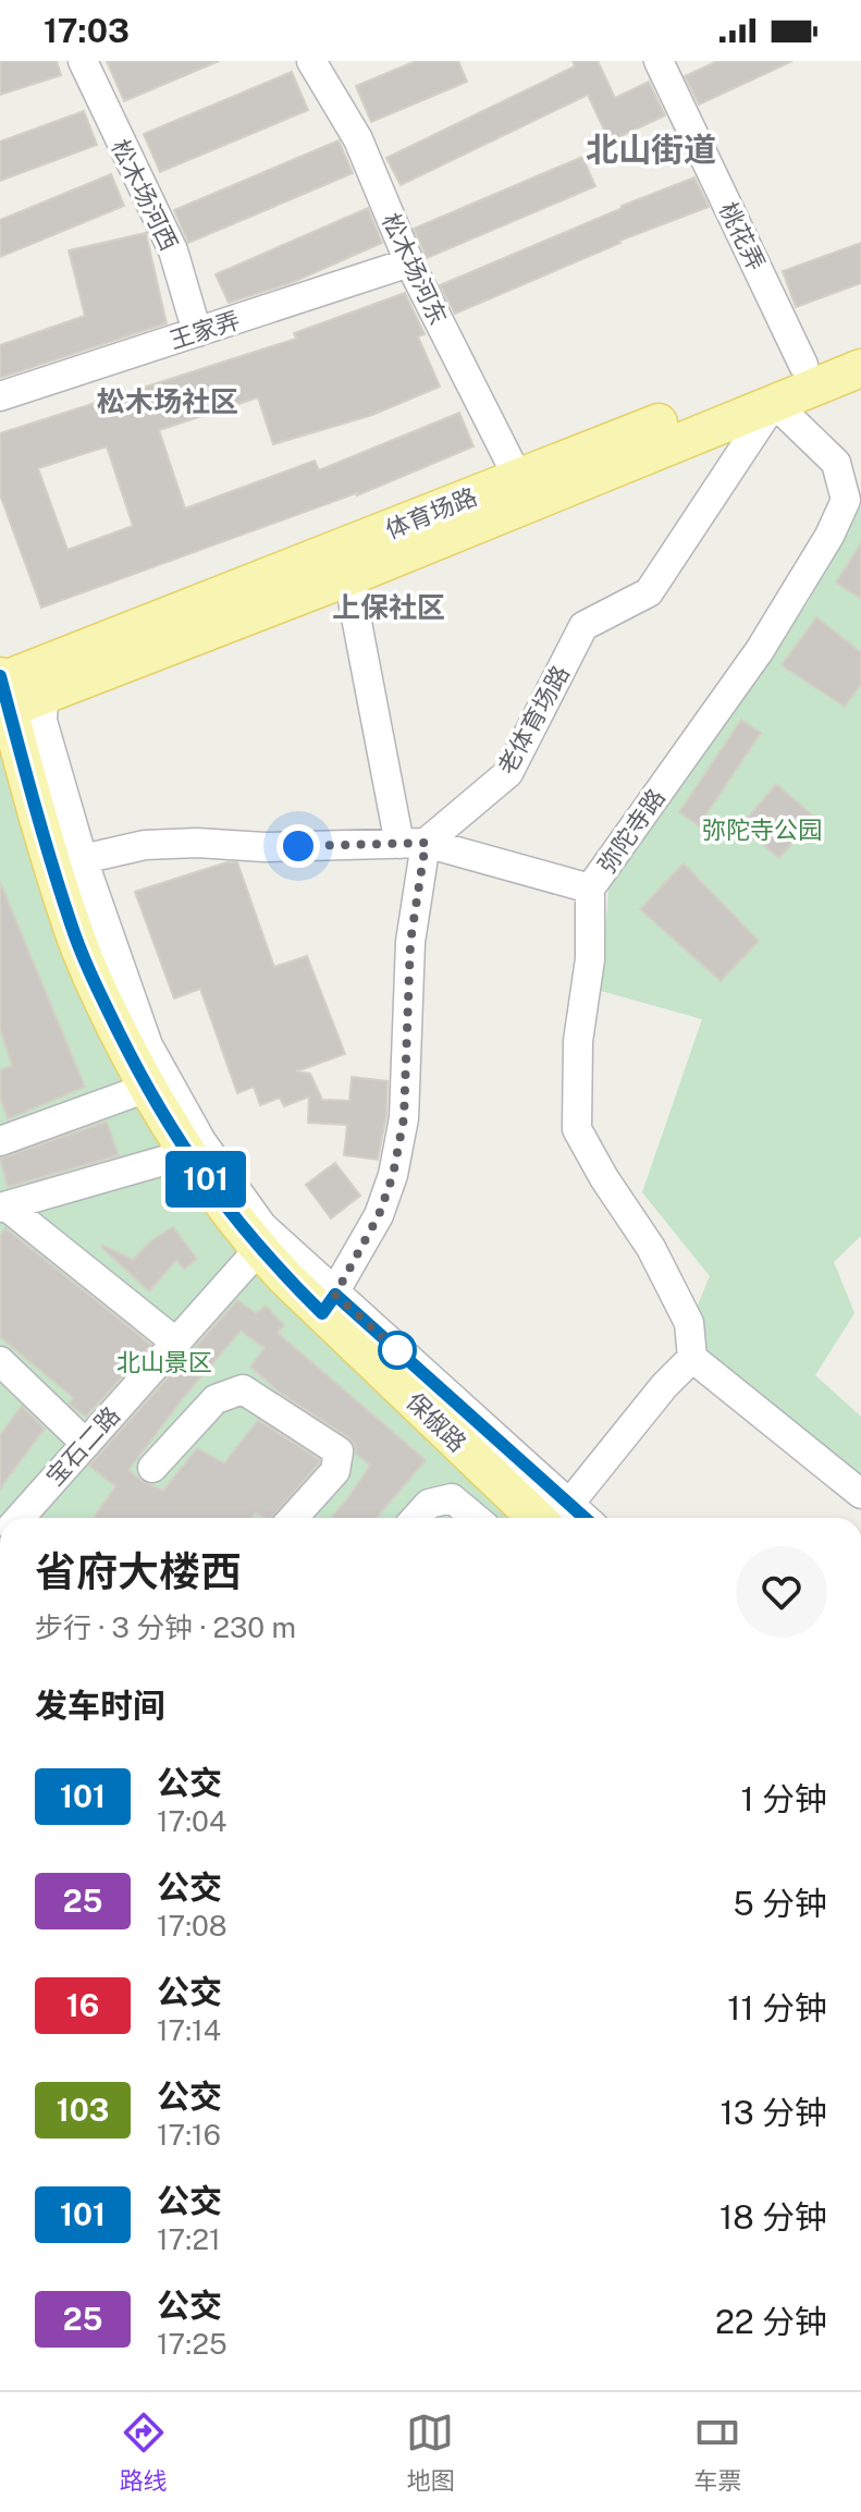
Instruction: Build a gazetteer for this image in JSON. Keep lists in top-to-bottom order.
{
  "streets": {
    "main road": ["体育场路", "保俶路"],
    "street": [
      "松木场河西",
      "桃花弄",
      "松木场河东",
      "王家弄",
      "老体育场路",
      "弥陀寺路",
      "宝石二路"
    ]
  },
  "crossings": [
    ["松木场河西", "王家弄"],
    ["桃花弄", "体育场路"],
    ["松木场河东", "王家弄"],
    ["松木场河东", "体育场路"],
    ["体育场路", "老体育场路"],
    ["体育场路", "弥陀寺路"],
    ["体育场路", "保俶路"],
    ["老体育场路", "弥陀寺路"],
    ["保俶路", "宝石二路"]
  ],
  "districts": ["北山街道", "松木场社区", "上保社区"],
  "parks": ["弥陀寺公园", "北山景区"],
  "lines": ["bus line 101"],
  "page": {
    "status": "17:03",
    "on_map": "101",
    "heading": [
      ["省府大楼西", "步行 · 3 分钟 · 230 m"],
      "发车时间"
    ],
    "list": [
      {
        "mark": "101",
        "name": "公交",
        "note": "17:04",
        "value": "1 分钟"
      },
      {
        "mark": "25",
        "name": "公交",
        "note": "17:08",
        "value": "5 分钟"
      },
      {
        "mark": "16",
        "name": "公交",
        "note": "17:14",
        "value": "11 分钟"
      },
      {
        "mark": "103",
        "name": "公交",
        "note": "17:16",
        "value": "13 分钟"
      },
      {
        "mark": "101",
        "name": "公交",
        "note": "17:21",
        "value": "18 分钟"
      },
      {
        "mark": "25",
        "name": "公交",
        "note": "17:25",
        "value": "22 分钟"
      }
    ],
    "tabs": ["路线", "地图", "车票"]
  }
}
